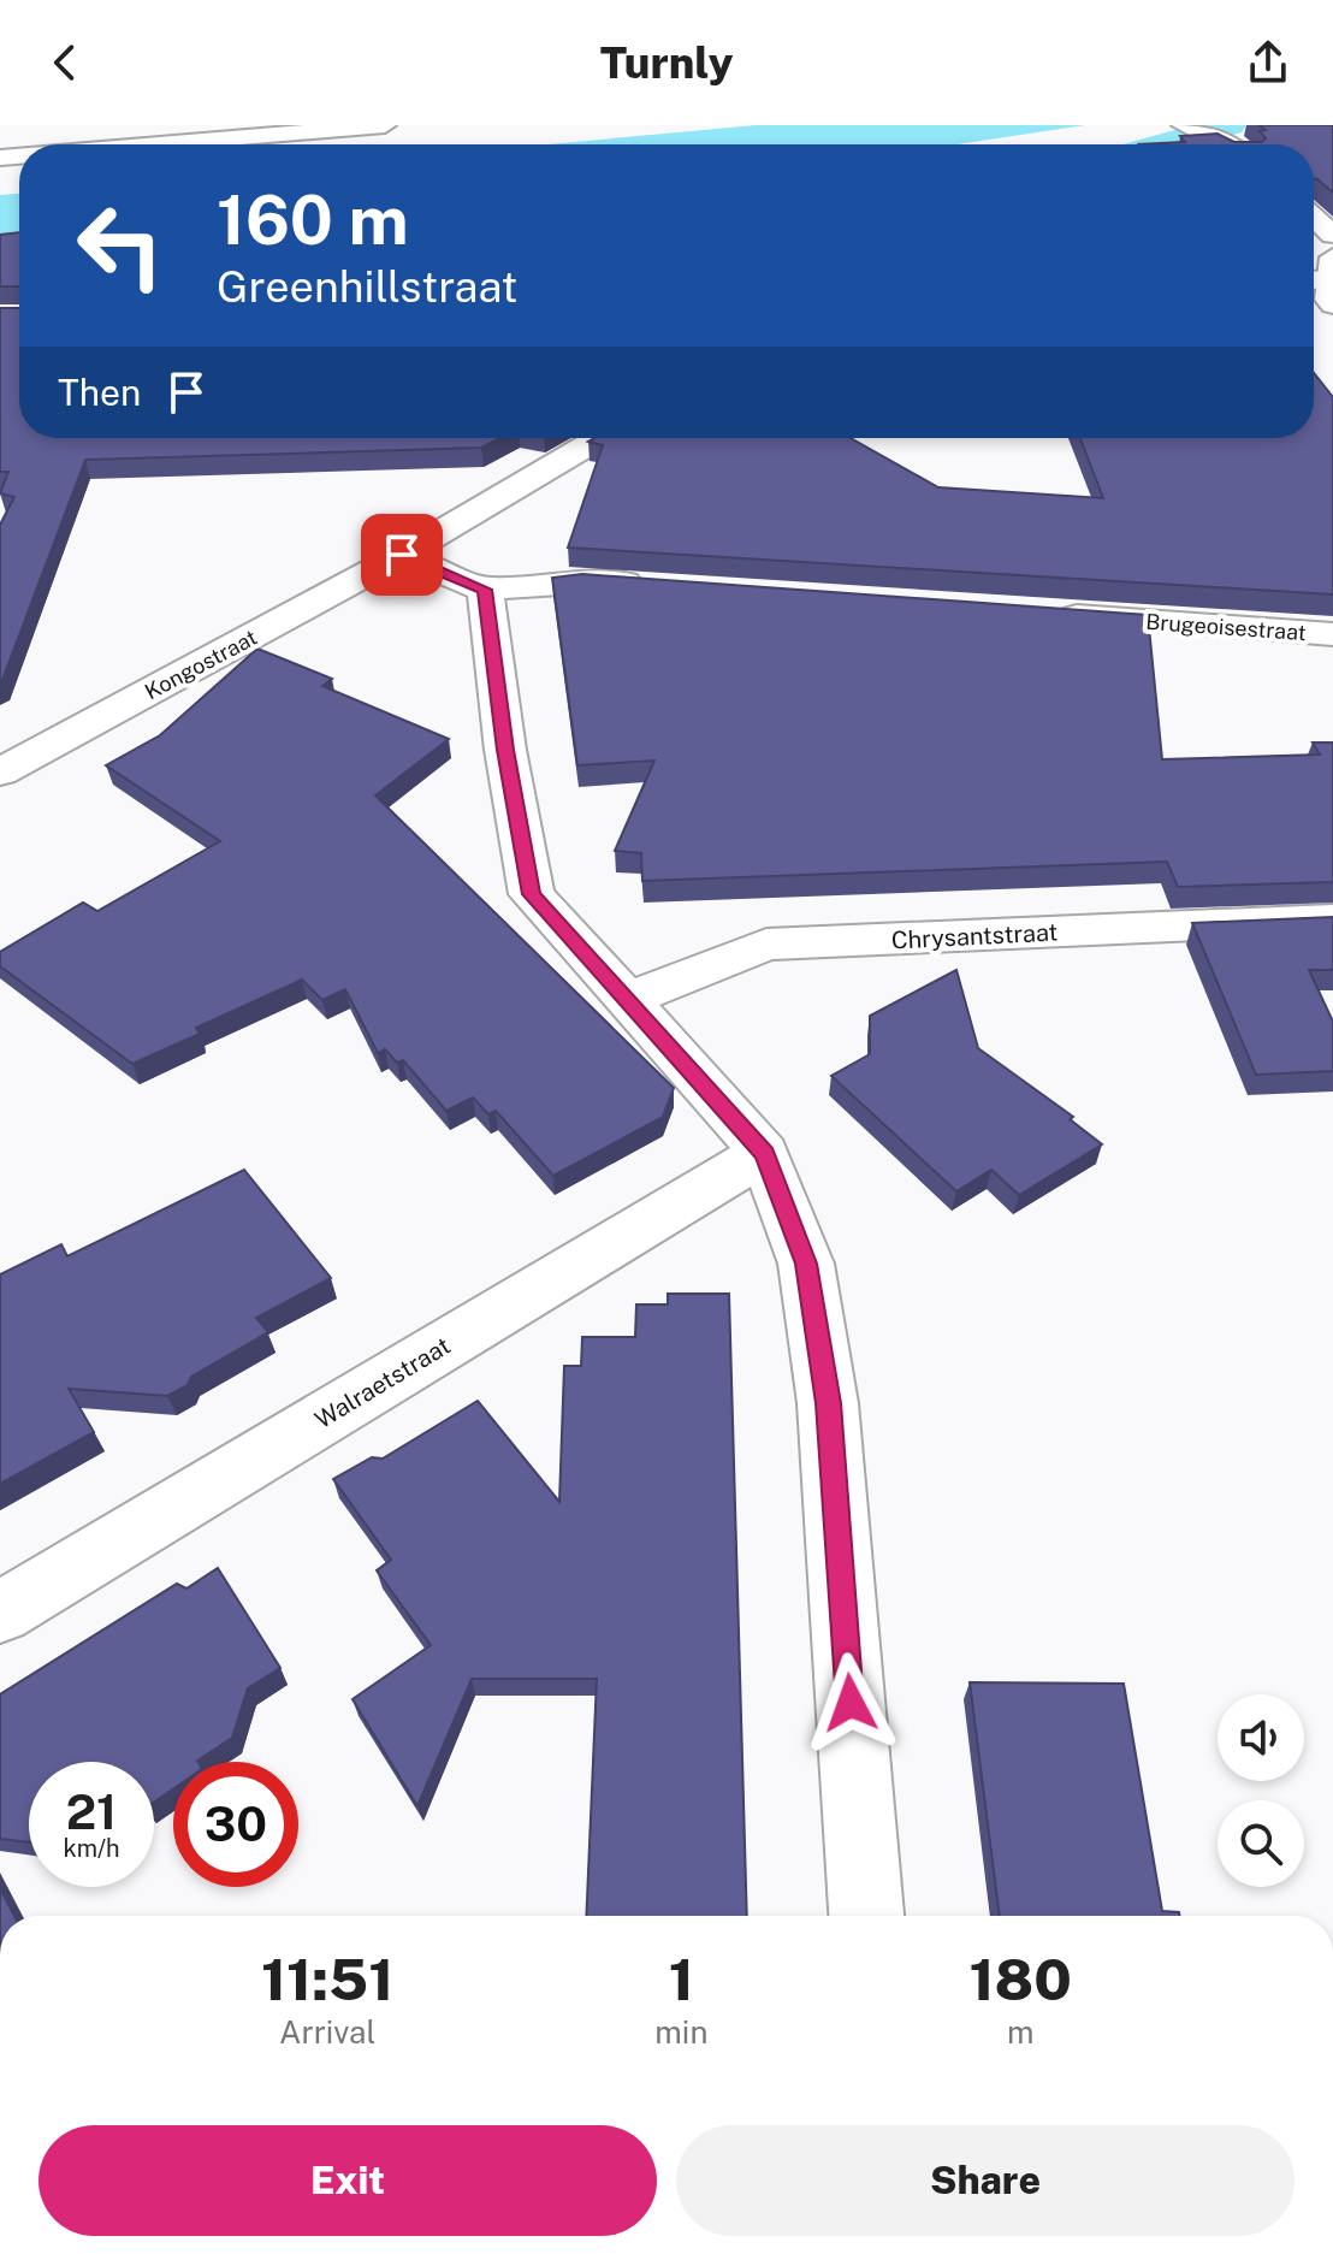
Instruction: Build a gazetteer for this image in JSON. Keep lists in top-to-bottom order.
{
  "streets": {
    "street": [
      "Brugeoisestraat",
      "Kongostraat",
      "Chrysantstraat",
      "Walraetstraat"
    ]
  },
  "page": {
    "header": "Turnly",
    "turn": ["160 m", "Greenhillstraat"],
    "then": "Then",
    "speed": "21 km/h",
    "limit": "30",
    "eta": [
      "11:51",
      "Arrival",
      "1",
      "min",
      "180",
      "m"
    ],
    "buttons": ["Exit", "Share"]
  }
}
